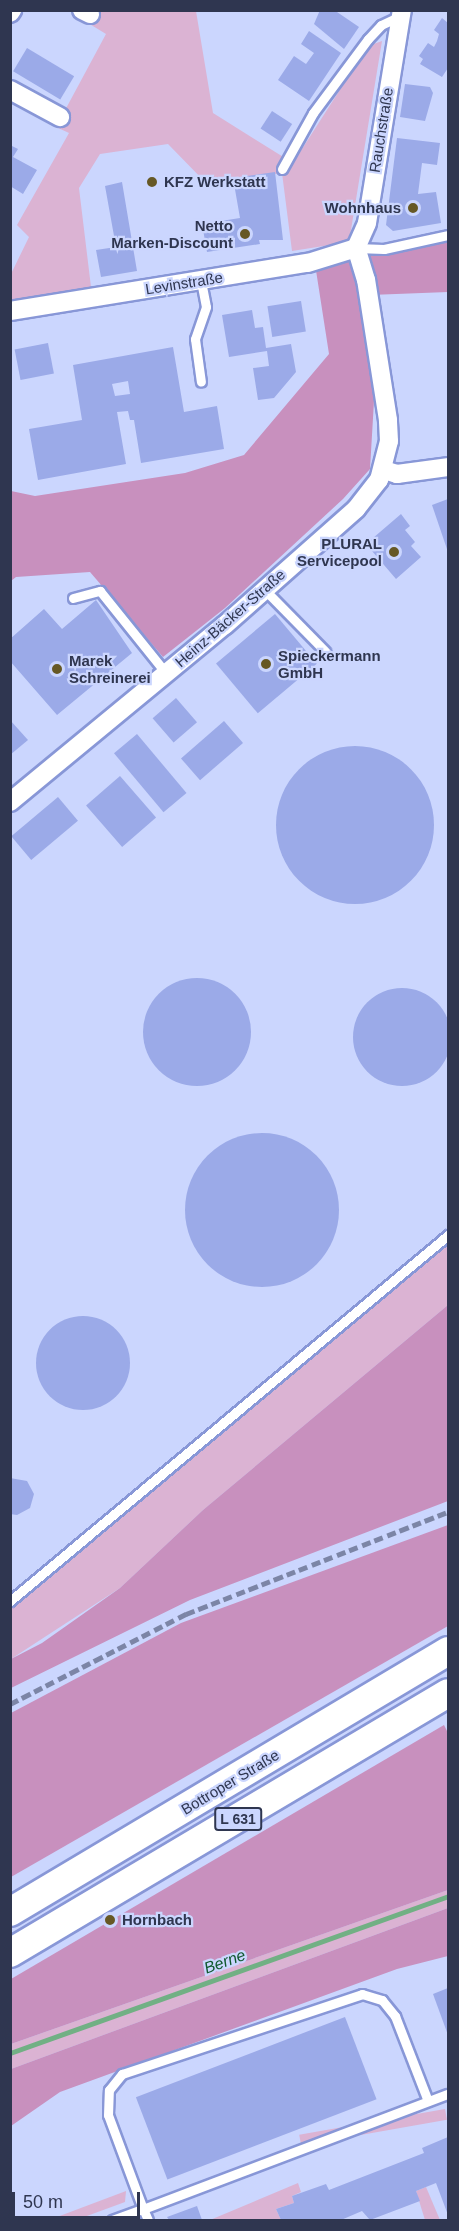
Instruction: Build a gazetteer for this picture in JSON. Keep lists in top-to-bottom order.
{
  "streets": {
    "main road": ["Bottroper Straße", "L 631"],
    "street": ["Rauchstraße", "Levinstraße", "Heinz-Bäcker-Straße"]
  },
  "crossings": [
    ["Rauchstraße", "Levinstraße"],
    ["Rauchstraße", "Heinz-Bäcker-Straße"],
    ["Levinstraße", "Heinz-Bäcker-Straße"]
  ],
  "water": ["Berne"],
  "places": [
    "KFZ Werkstatt",
    "Wohnhaus",
    "Netto Marken-Discount",
    "PLURAL Servicepool",
    "Spieckermann GmbH",
    "Marek Schreinerei",
    "Hornbach"
  ],
  "scale_bar": "50 m"
}
